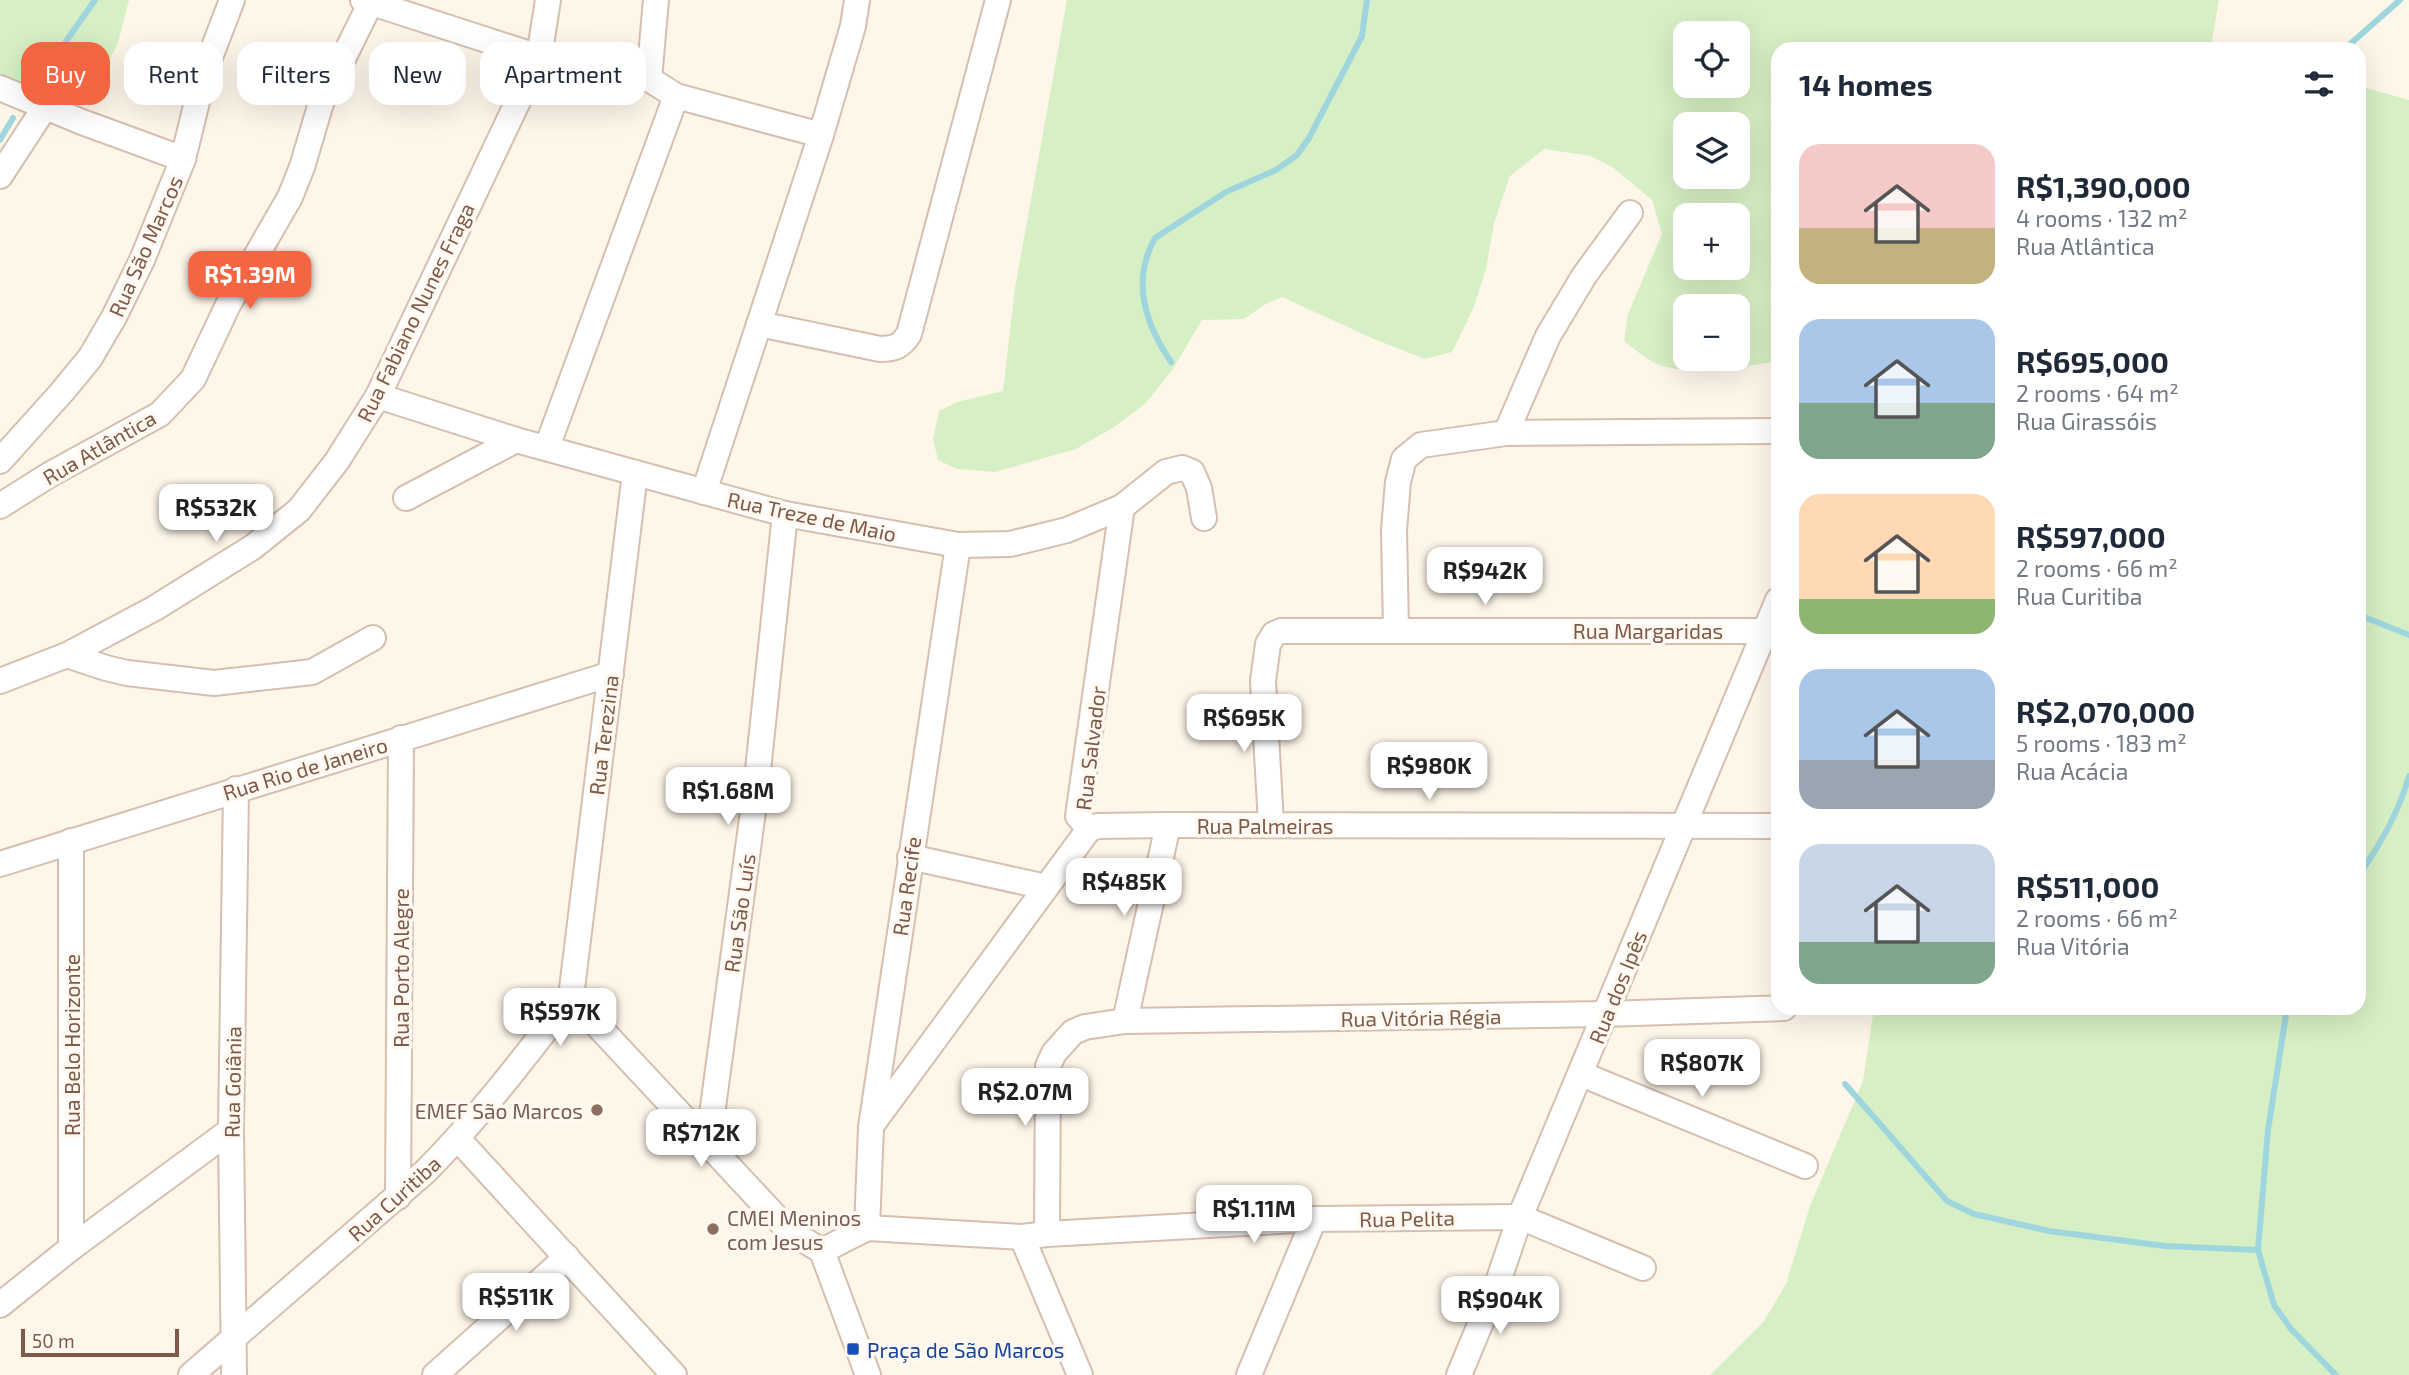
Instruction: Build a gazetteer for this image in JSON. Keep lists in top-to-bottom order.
{
  "streets": {
    "street": [
      "Rua São Marcos",
      "Rua Fabiano Nunes Fraga",
      "Rua Atlântica",
      "Rua Treze de Maio",
      "Rua Margaridas",
      "Rua Terezina",
      "Rua Salvador",
      "Rua Rio de Janeiro",
      "Rua Palmeiras",
      "Rua Recife",
      "Rua São Luís",
      "Rua Porto Alegre",
      "Rua dos Ipês",
      "Rua Vitória Régia",
      "Rua Belo Horizonte",
      "Rua Goiânia",
      "Rua Curitiba",
      "Rua Pelita"
    ]
  },
  "crossings": [
    ["Rua Fabiano Nunes Fraga", "Rua Treze de Maio"],
    ["Rua Treze de Maio", "Rua Terezina"],
    ["Rua Treze de Maio", "Rua Salvador"],
    ["Rua Treze de Maio", "Rua Recife"],
    ["Rua Treze de Maio", "Rua São Luís"],
    ["Rua Margaridas", "Rua Palmeiras"],
    ["Rua Margaridas", "Rua dos Ipês"],
    ["Rua Terezina", "Rua Rio de Janeiro"],
    ["Rua Terezina", "Rua Curitiba"],
    ["Rua Salvador", "Rua Palmeiras"],
    ["Rua Salvador", "Rua Recife"],
    ["Rua Rio de Janeiro", "Rua Porto Alegre"],
    ["Rua Rio de Janeiro", "Rua Belo Horizonte"],
    ["Rua Rio de Janeiro", "Rua Goiânia"],
    ["Rua Palmeiras", "Rua dos Ipês"],
    ["Rua Recife", "Rua Pelita"],
    ["Rua Porto Alegre", "Rua Curitiba"],
    ["Rua dos Ipês", "Rua Vitória Régia"],
    ["Rua dos Ipês", "Rua Pelita"],
    ["Rua Vitória Régia", "Rua Pelita"],
    ["Rua Goiânia", "Rua Curitiba"]
  ],
  "places": {
    "other": ["EMEF São Marcos", "CMEI Meninos com Jesus"],
    "transit": ["Praça de São Marcos"]
  },
  "scale_bar": "50 m",
  "page": {
    "map_buttons": ["+", "−"],
    "chip": [
      "Buy",
      "Rent",
      "Filters",
      "New",
      "Apartment"
    ],
    "heading": "14 homes",
    "list": [
      {
        "name": "R$1,390,000",
        "note": "4 rooms · 132 m² · Rua Atlântica"
      },
      {
        "name": "R$695,000",
        "note": "2 rooms · 64 m² · Rua Girassóis"
      },
      {
        "name": "R$597,000",
        "note": "2 rooms · 66 m² · Rua Curitiba"
      },
      {
        "name": "R$2,070,000",
        "note": "5 rooms · 183 m² · Rua Acácia"
      },
      {
        "name": "R$511,000",
        "note": "2 rooms · 66 m² · Rua Vitória"
      }
    ],
    "price": [
      "R$1.39M",
      "R$532K",
      "R$942K",
      "R$695K",
      "R$980K",
      "R$1.68M",
      "R$485K",
      "R$597K",
      "R$807K",
      "R$2.07M",
      "R$712K",
      "R$1.11M",
      "R$511K",
      "R$904K"
    ],
    "scale": "50 m"
  }
}
